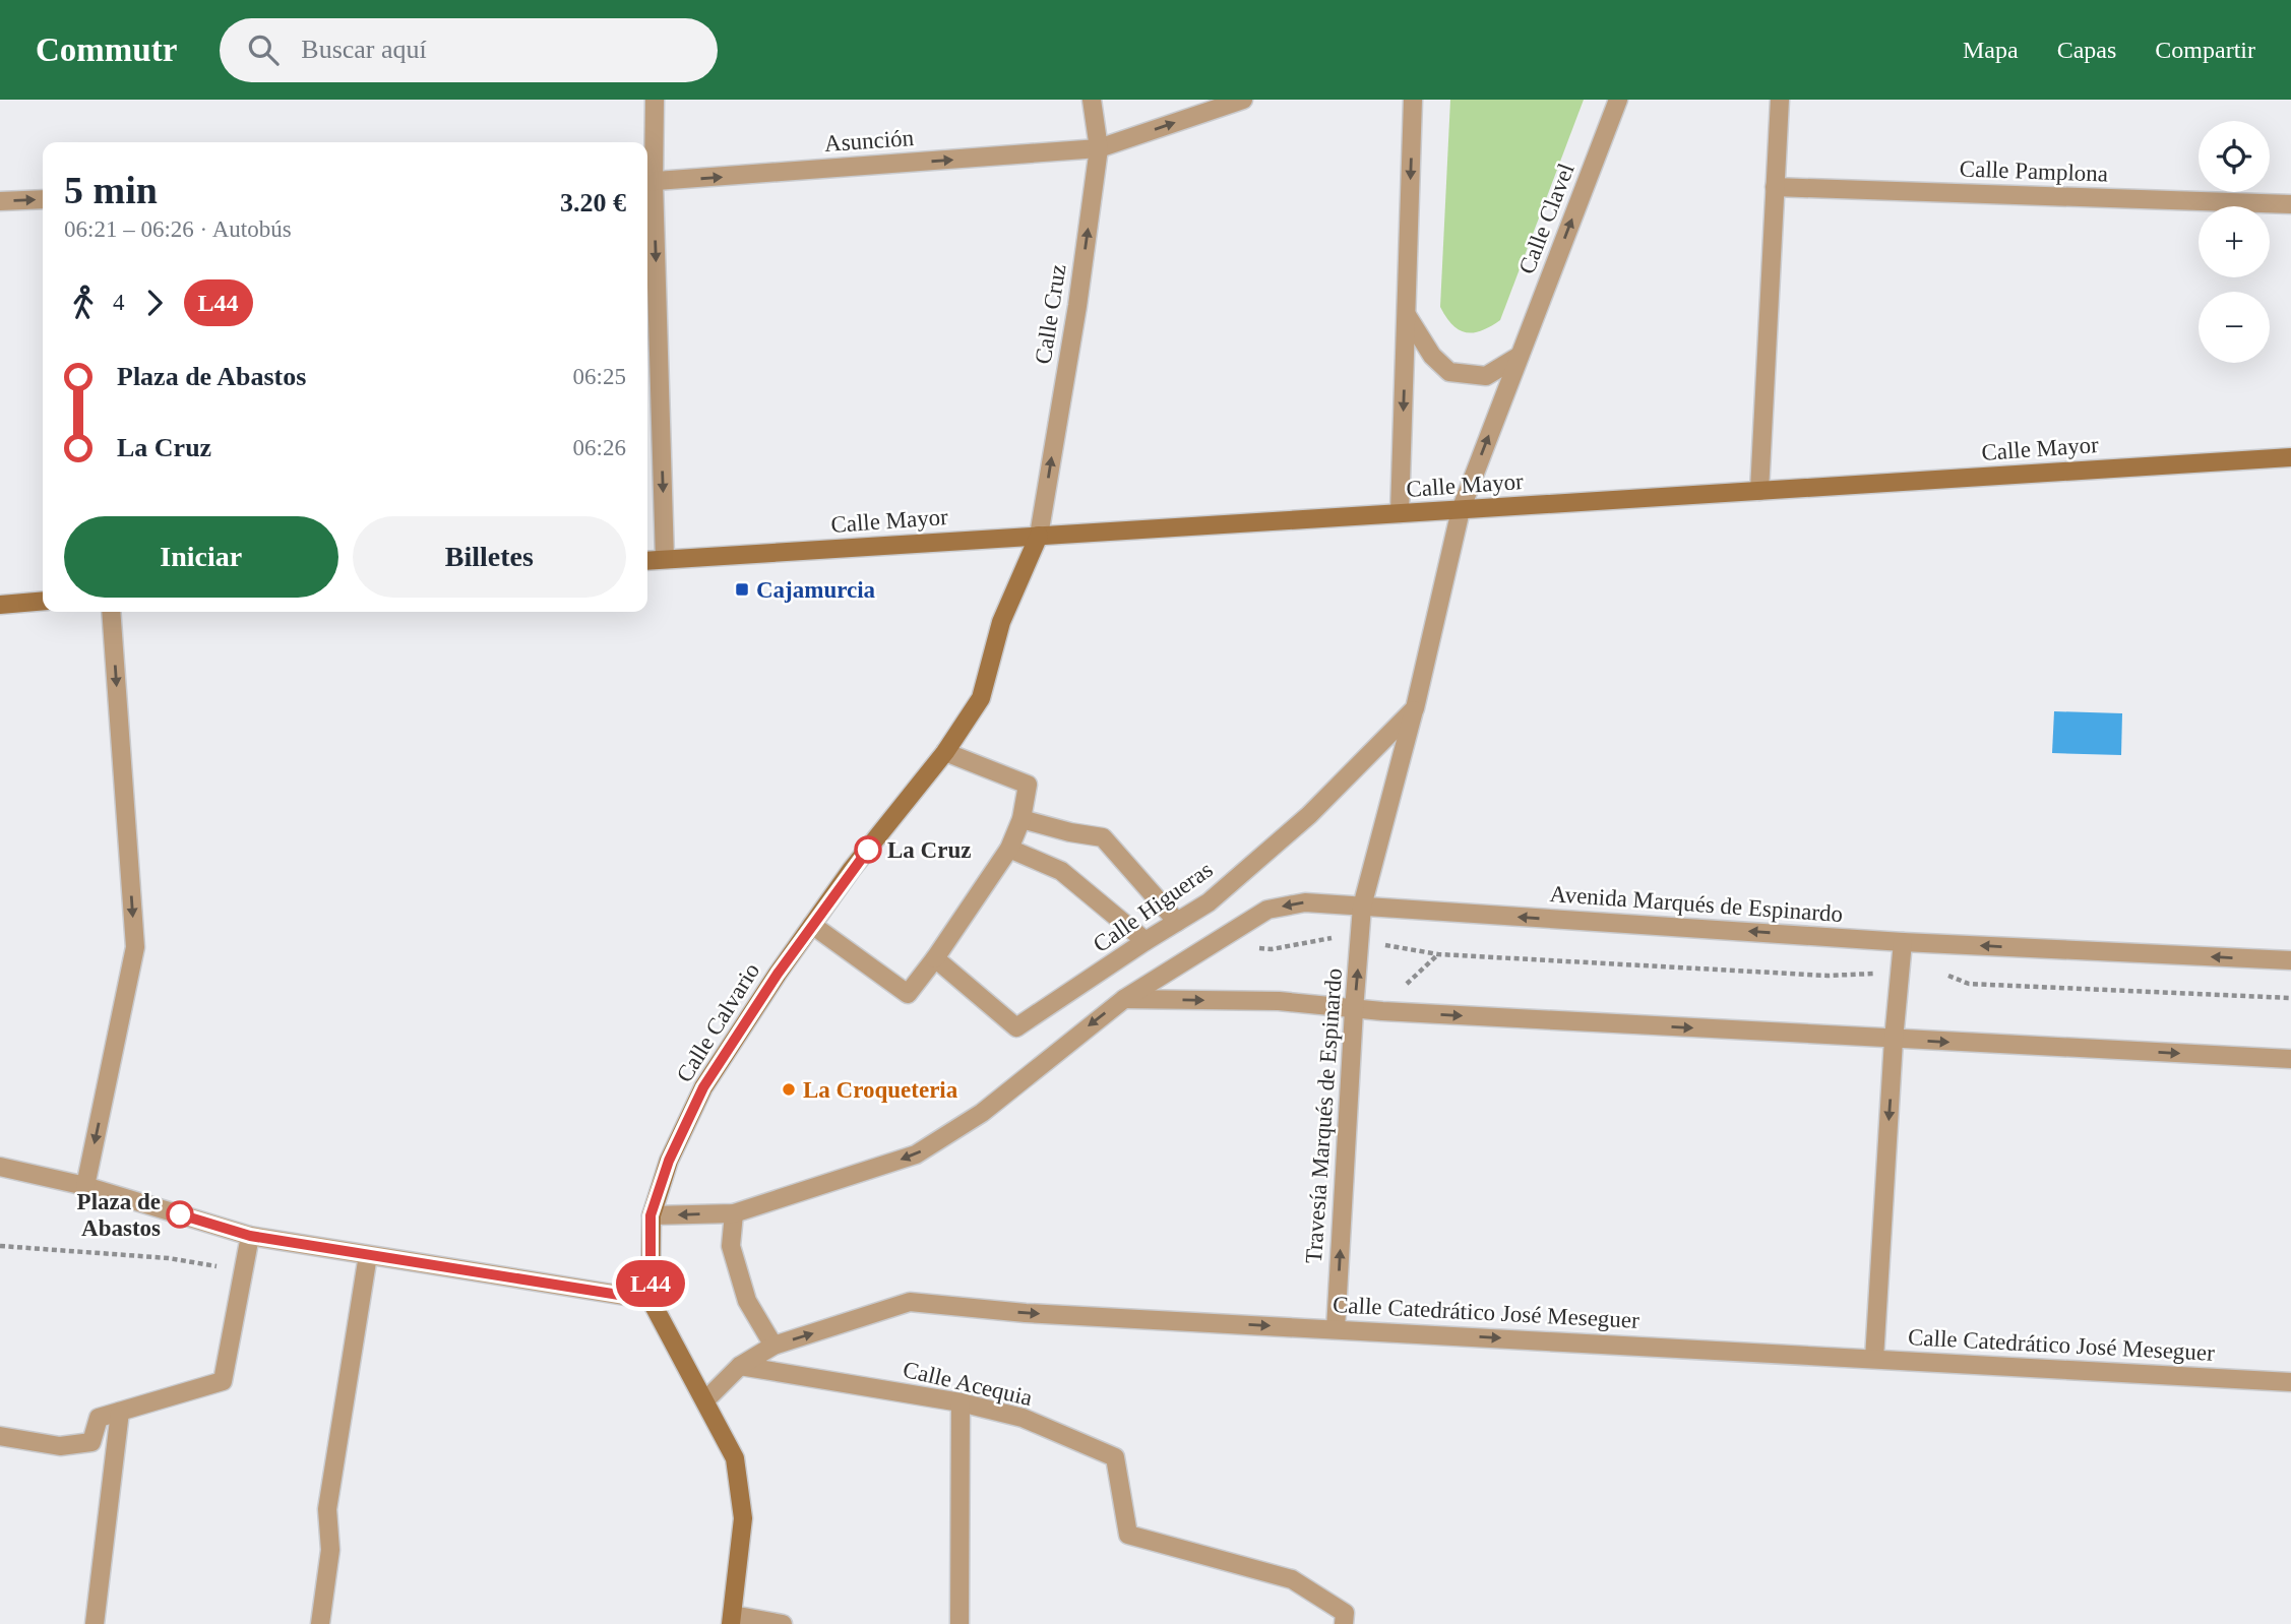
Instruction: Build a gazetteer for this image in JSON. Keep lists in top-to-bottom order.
{
  "streets": {
    "main road": ["Calle Mayor", "Calle Calvario"],
    "street": [
      "Asunción",
      "Calle Pamplona",
      "Calle Clavel",
      "Calle Cruz",
      "Avenida Marqués de Espinardo",
      "Calle Higueras",
      "Travesía Marqués de Espinardo",
      "Calle Catedrático José Meseguer",
      "Calle Acequia"
    ]
  },
  "crossings": [
    ["Asunción", "Calle Cruz"],
    ["Calle Clavel", "Calle Mayor"],
    ["Calle Cruz", "Calle Mayor"],
    ["Calle Cruz", "Calle Calvario"],
    ["Calle Mayor", "Calle Calvario"],
    ["Avenida Marqués de Espinardo", "Calle Calvario"],
    ["Avenida Marqués de Espinardo", "Travesía Marqués de Espinardo"],
    ["Calle Higueras", "Travesía Marqués de Espinardo"],
    ["Calle Calvario", "Calle Catedrático José Meseguer"],
    ["Travesía Marqués de Espinardo", "Calle Catedrático José Meseguer"],
    ["Calle Catedrático José Meseguer", "Calle Acequia"]
  ],
  "one_way": [
    "Asunción",
    "Calle Cruz",
    "Travesía Marqués de Espinardo",
    "Calle Catedrático José Meseguer"
  ],
  "places": {
    "transit": ["Cajamurcia"],
    "other": ["La Cruz", "La Croqueteria", "Plaza de Abastos"]
  },
  "lines": ["bus line L44"],
  "page": {
    "header": "Commutr",
    "search": "Buscar aquí",
    "nav": ["Mapa", "Capas", "Compartir"],
    "on_map": "L44",
    "map_buttons": ["+", "−"],
    "heading": ["5 min", "06:21 – 06:26 · Autobús", "3.20 €"],
    "legs": ["4", "L44"],
    "list": [
      {
        "name": "Plaza de Abastos",
        "value": "06:25"
      },
      {
        "name": "La Cruz",
        "value": "06:26"
      }
    ],
    "buttons": ["Iniciar", "Billetes"]
  }
}
